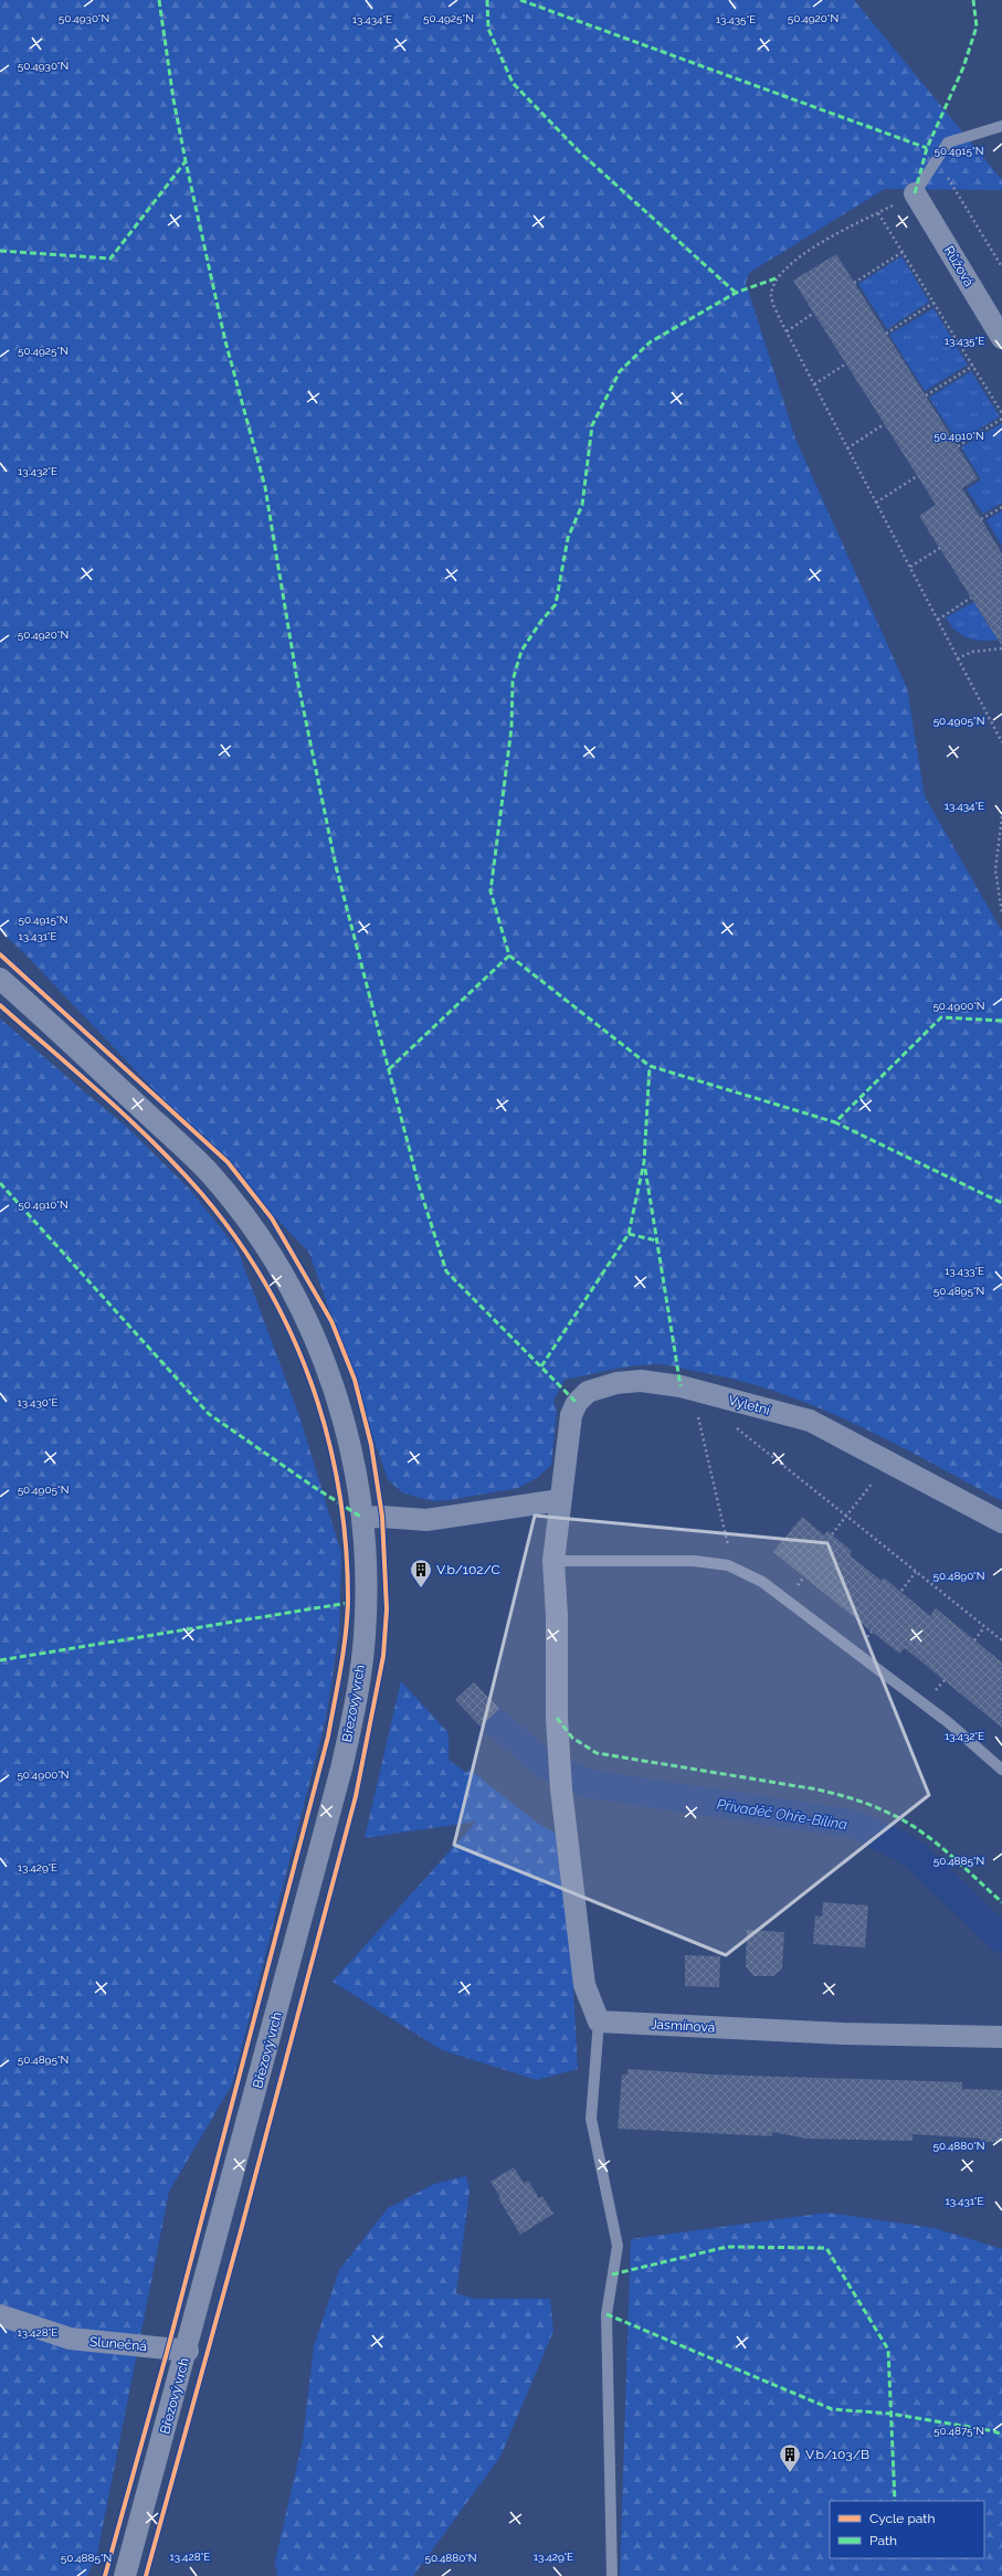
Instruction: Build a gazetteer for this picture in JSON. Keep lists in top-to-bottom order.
{
  "streets": {
    "street": [
      "Růžová",
      "Výletní",
      "Březový vrch",
      "Jasmínová",
      "Slunečná"
    ]
  },
  "crossings": [
    ["Výletní", "Jasmínová"],
    ["Březový vrch", "Slunečná"]
  ],
  "water": ["Přivaděč Ohře-Bílina"],
  "places": {
    "building": ["V.b/102/C", "V.b/103/B"]
  },
  "legend": ["Cycle path", "Path"],
  "coordinates": [
    "50.4930°N",
    "50.4925°N",
    "50.4920°N",
    "13.434°E",
    "13.435°E",
    "50.4915°N",
    "50.4910°N",
    "13.432°E",
    "50.4905°N",
    "13.431°E",
    "50.4900°N",
    "13.433°E",
    "50.4895°N",
    "13.430°E",
    "50.4890°N",
    "50.4885°N",
    "13.429°E",
    "50.4880°N",
    "13.428°E",
    "50.4875°N"
  ]
}
